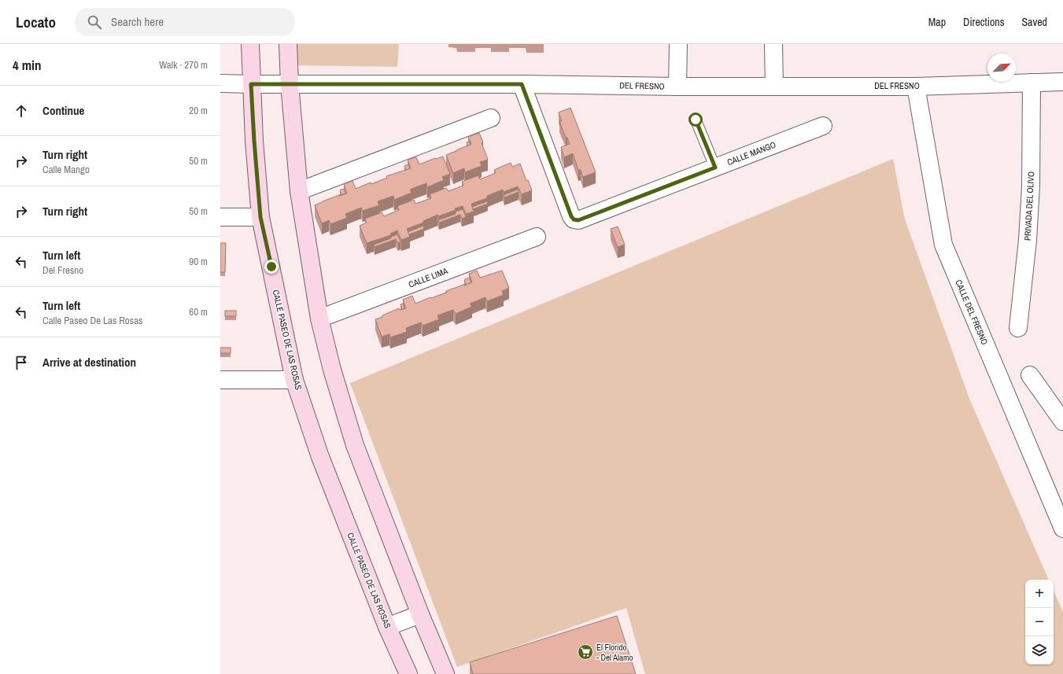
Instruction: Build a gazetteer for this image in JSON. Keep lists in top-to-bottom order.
{
  "streets": {
    "street": [
      "DEL FRESNO",
      "CALLE MANGO",
      "PRIVADA DEL OLIVO",
      "CALLE LIMA",
      "CALLE DEL FRESNO",
      "CALLE PASEO DE LAS ROSAS"
    ]
  },
  "crossings": [
    ["DEL FRESNO", "CALLE MANGO"],
    ["DEL FRESNO", "PRIVADA DEL OLIVO"],
    ["DEL FRESNO", "CALLE DEL FRESNO"],
    ["DEL FRESNO", "CALLE PASEO DE LAS ROSAS"]
  ],
  "places": {
    "supermarket": ["El Florido - Del Alamo"]
  },
  "north": "top right",
  "page": {
    "header": "Locato",
    "search": "Search here",
    "nav": ["Map", "Directions", "Saved"],
    "heading": ["4 min", "Walk · 270 m"],
    "list": [
      ["Continue", "20 m"],
      ["Turn right", "Calle Mango", "50 m"],
      ["Turn right", "50 m"],
      ["Turn left", "Del Fresno", "90 m"],
      ["Turn left", "Calle Paseo De Las Rosas", "60 m"],
      "Arrive at destination"
    ],
    "map_buttons": ["+", "−"]
  }
}
